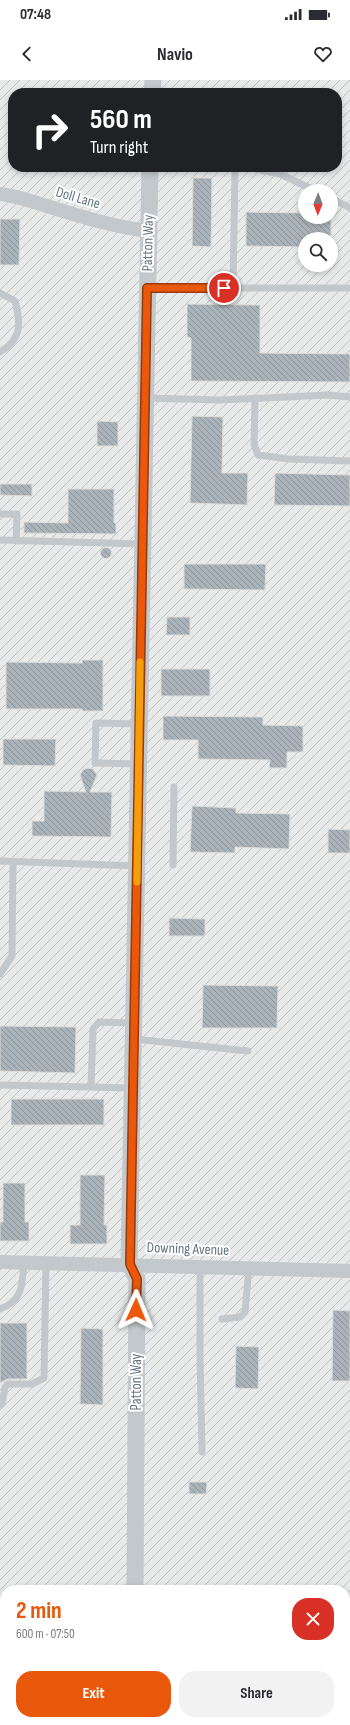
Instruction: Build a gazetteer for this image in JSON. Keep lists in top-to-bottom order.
{
  "streets": {
    "street": ["Doll Lane", "Patton Way", "Downing Avenue"]
  },
  "crossings": [
    ["Doll Lane", "Patton Way"],
    ["Patton Way", "Downing Avenue"]
  ],
  "north": "bottom",
  "page": {
    "status": "07:48",
    "header": "Navio",
    "turn": ["560 m", "Turn right"],
    "heading": ["2 min", "600 m · 07:50"],
    "buttons": ["Exit", "Share"]
  }
}
